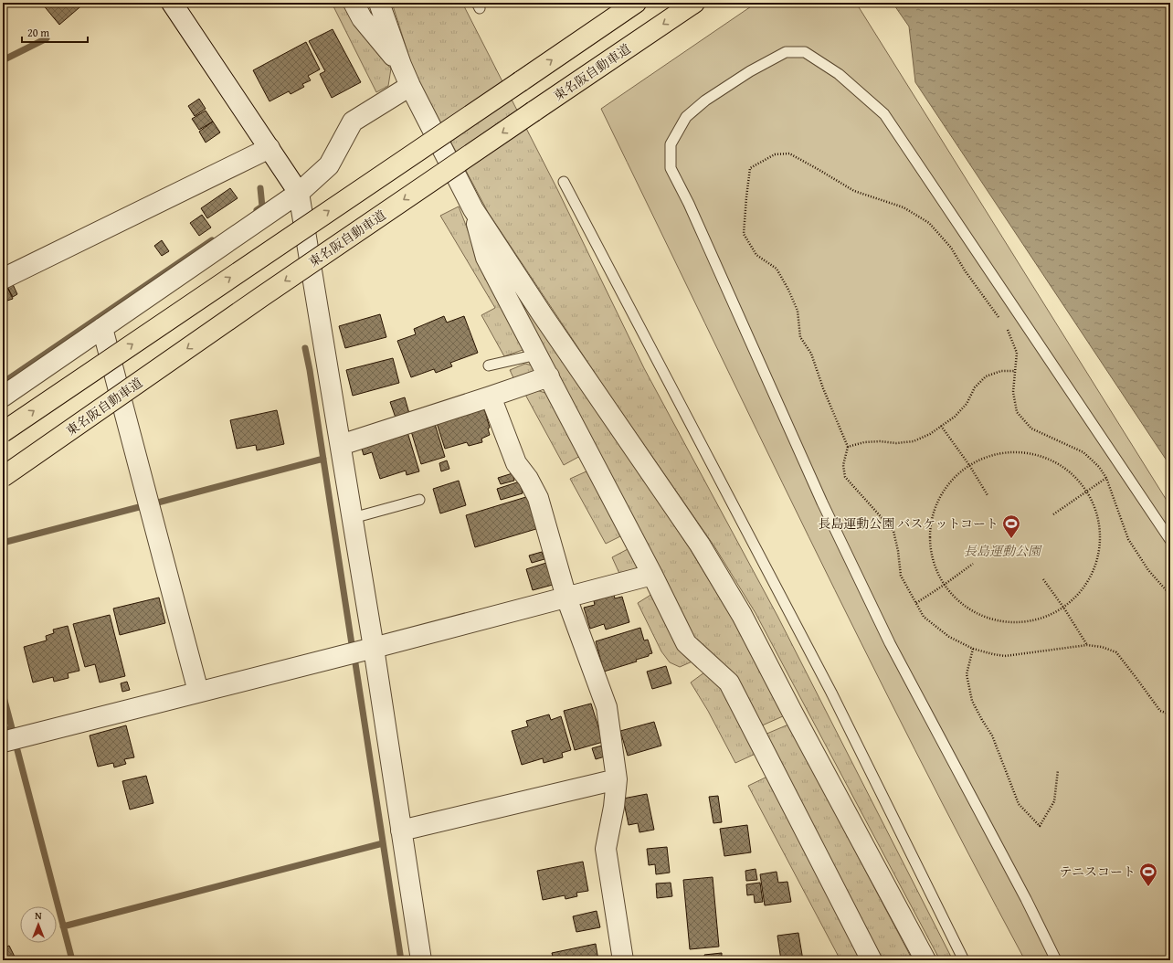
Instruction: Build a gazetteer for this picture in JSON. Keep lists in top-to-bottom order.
{
  "streets": {
    "highway": ["東名阪自動車道"]
  },
  "parks": ["長島運動公園"],
  "places": {
    "sports": ["長島運動公園 バスケットコート", "テニスコート"]
  },
  "scale_bar": "20 m",
  "north": "top"
}
